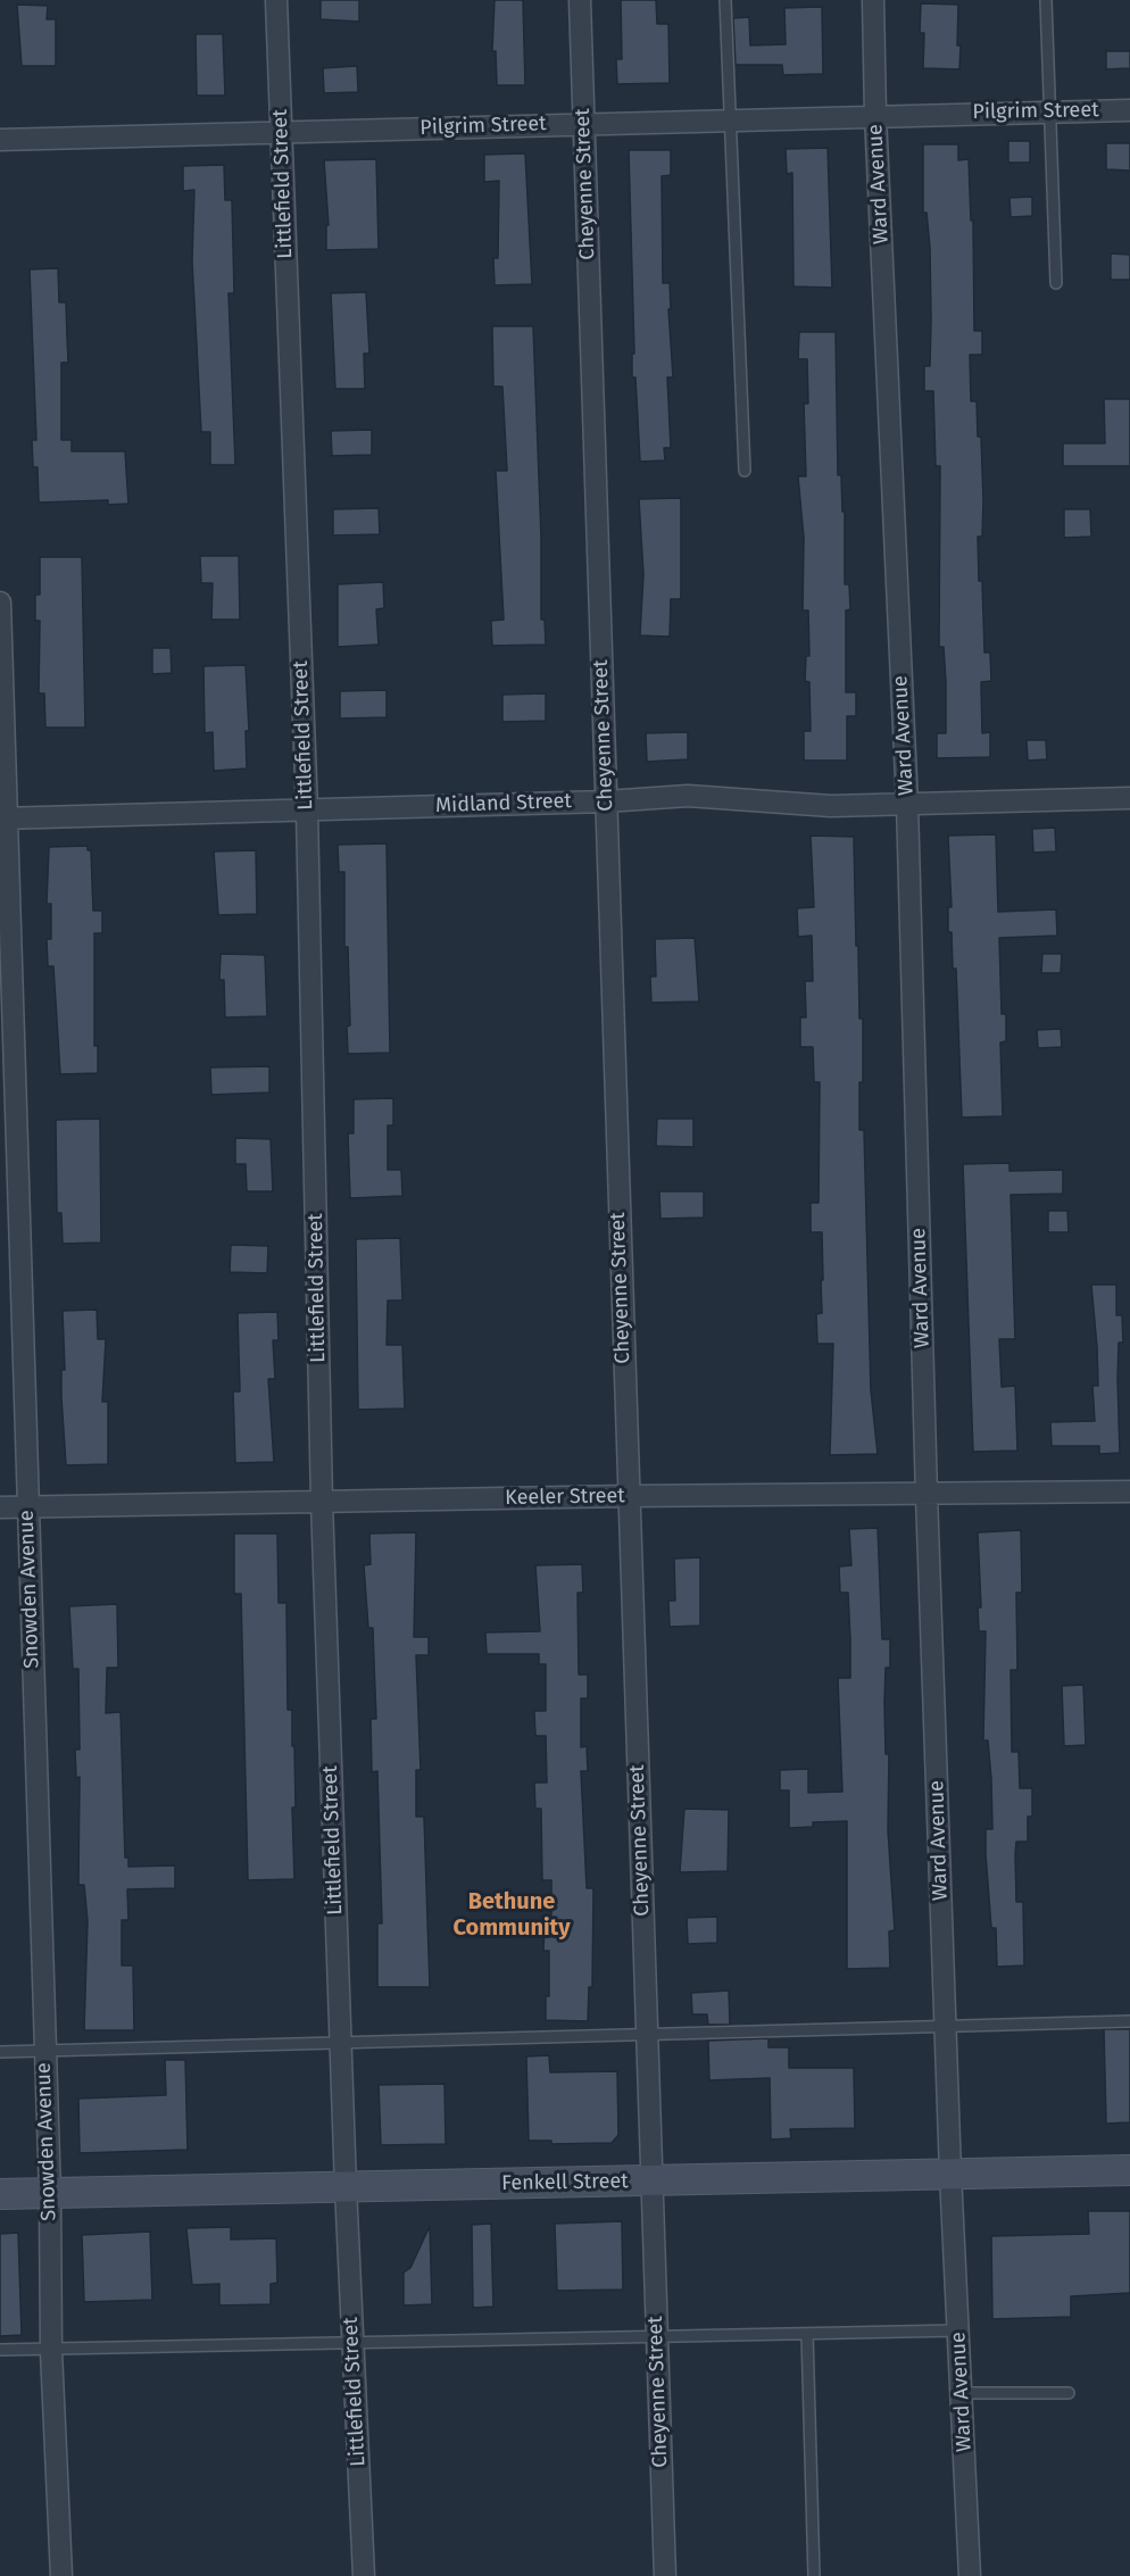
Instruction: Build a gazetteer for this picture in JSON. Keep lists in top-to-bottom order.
{
  "streets": {
    "street": [
      "Pilgrim Street",
      "Littlefield Street",
      "Cheyenne Street",
      "Ward Avenue",
      "Midland Street",
      "Keeler Street",
      "Snowden Avenue",
      "Fenkell Street"
    ]
  },
  "crossings": [
    ["Pilgrim Street", "Littlefield Street"],
    ["Pilgrim Street", "Cheyenne Street"],
    ["Pilgrim Street", "Ward Avenue"],
    ["Littlefield Street", "Midland Street"],
    ["Littlefield Street", "Keeler Street"],
    ["Littlefield Street", "Fenkell Street"],
    ["Cheyenne Street", "Midland Street"],
    ["Cheyenne Street", "Keeler Street"],
    ["Cheyenne Street", "Fenkell Street"],
    ["Ward Avenue", "Midland Street"],
    ["Ward Avenue", "Keeler Street"],
    ["Ward Avenue", "Fenkell Street"],
    ["Midland Street", "Snowden Avenue"],
    ["Keeler Street", "Snowden Avenue"],
    ["Snowden Avenue", "Fenkell Street"]
  ],
  "districts": ["Bethune Community"]
}
